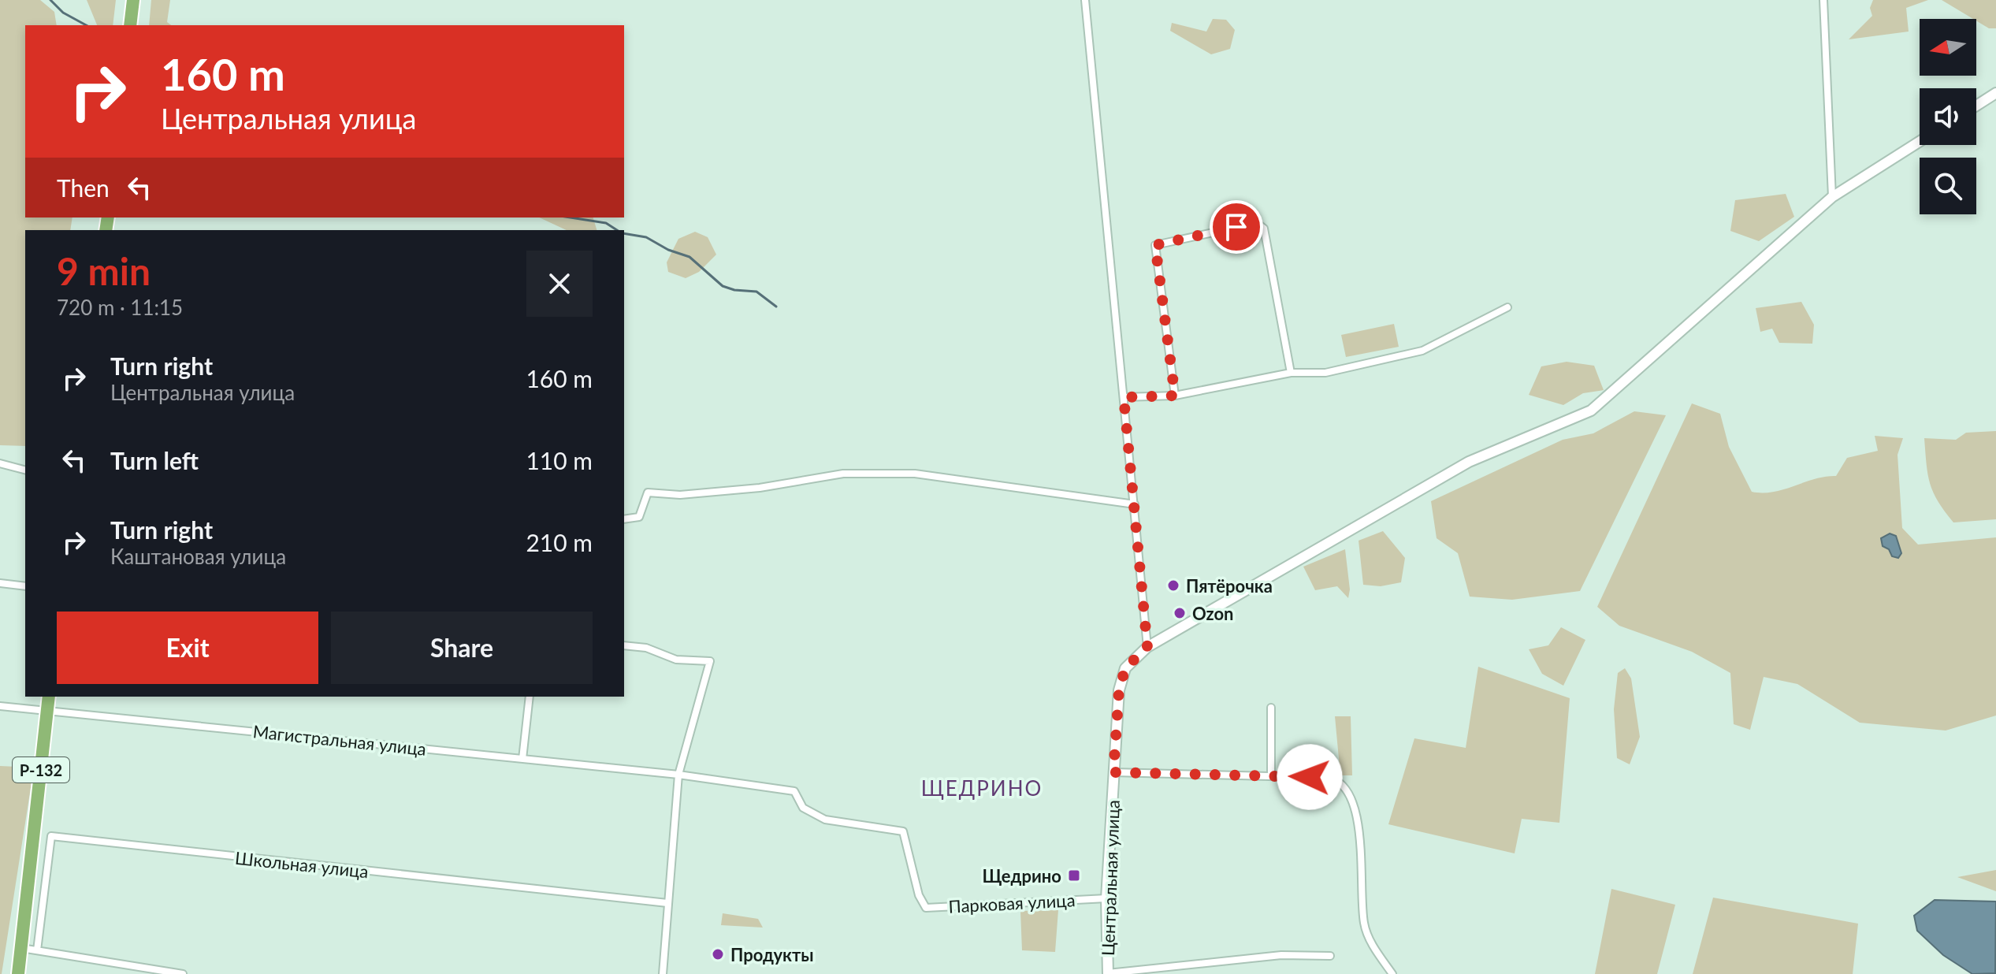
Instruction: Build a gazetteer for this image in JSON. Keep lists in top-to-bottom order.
{
  "streets": {
    "highway": ["Р-132"],
    "street": [
      "Магистральная улица",
      "Школьная улица",
      "Центральная улица",
      "Парковая улица"
    ]
  },
  "crossings": [
    ["Магистральная улица", "Р-132"],
    ["Магистральная улица", "Парковая улица"],
    ["Центральная улица", "Парковая улица"]
  ],
  "districts": ["ЩЕДРИНО"],
  "places": {
    "other": ["Пятёрочка", "Ozon", "Продукты"],
    "transit": ["Щедрино"]
  },
  "north": "left",
  "page": {
    "turn": ["160 m", "Центральная улица"],
    "then": "Then",
    "heading": ["9 min", "720 m · 11:15"],
    "list": [
      {
        "name": "Turn right",
        "note": "Центральная улица",
        "value": "160 m"
      },
      {
        "name": "Turn left",
        "value": "110 m"
      },
      {
        "name": "Turn right",
        "note": "Каштановая улица",
        "value": "210 m"
      }
    ],
    "buttons": ["Exit", "Share"]
  }
}
